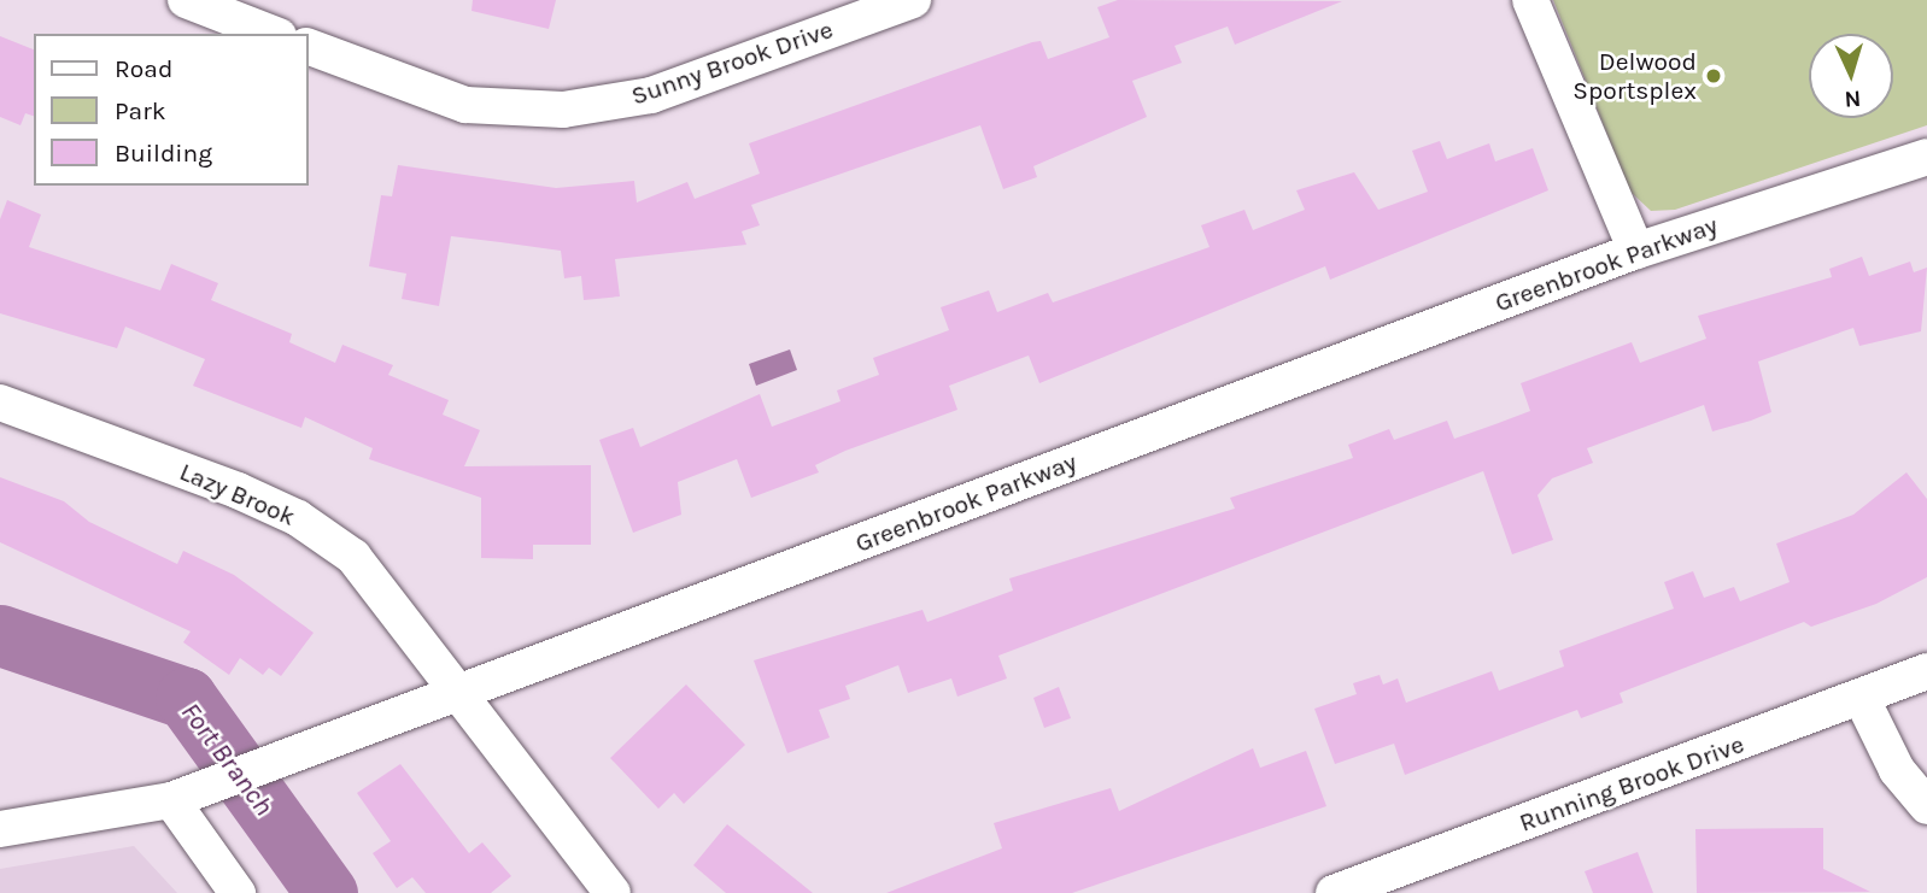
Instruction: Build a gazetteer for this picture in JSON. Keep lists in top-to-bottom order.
{
  "streets": {
    "street": [
      "Sunny Brook Drive",
      "Greenbrook Parkway",
      "Lazy Brook",
      "Running Brook Drive"
    ]
  },
  "crossings": [
    ["Greenbrook Parkway", "Lazy Brook"]
  ],
  "water": ["Fort Branch"],
  "places": ["Delwood Sportsplex"],
  "legend": ["Road", "Park", "Building"],
  "north": "bottom"
}
